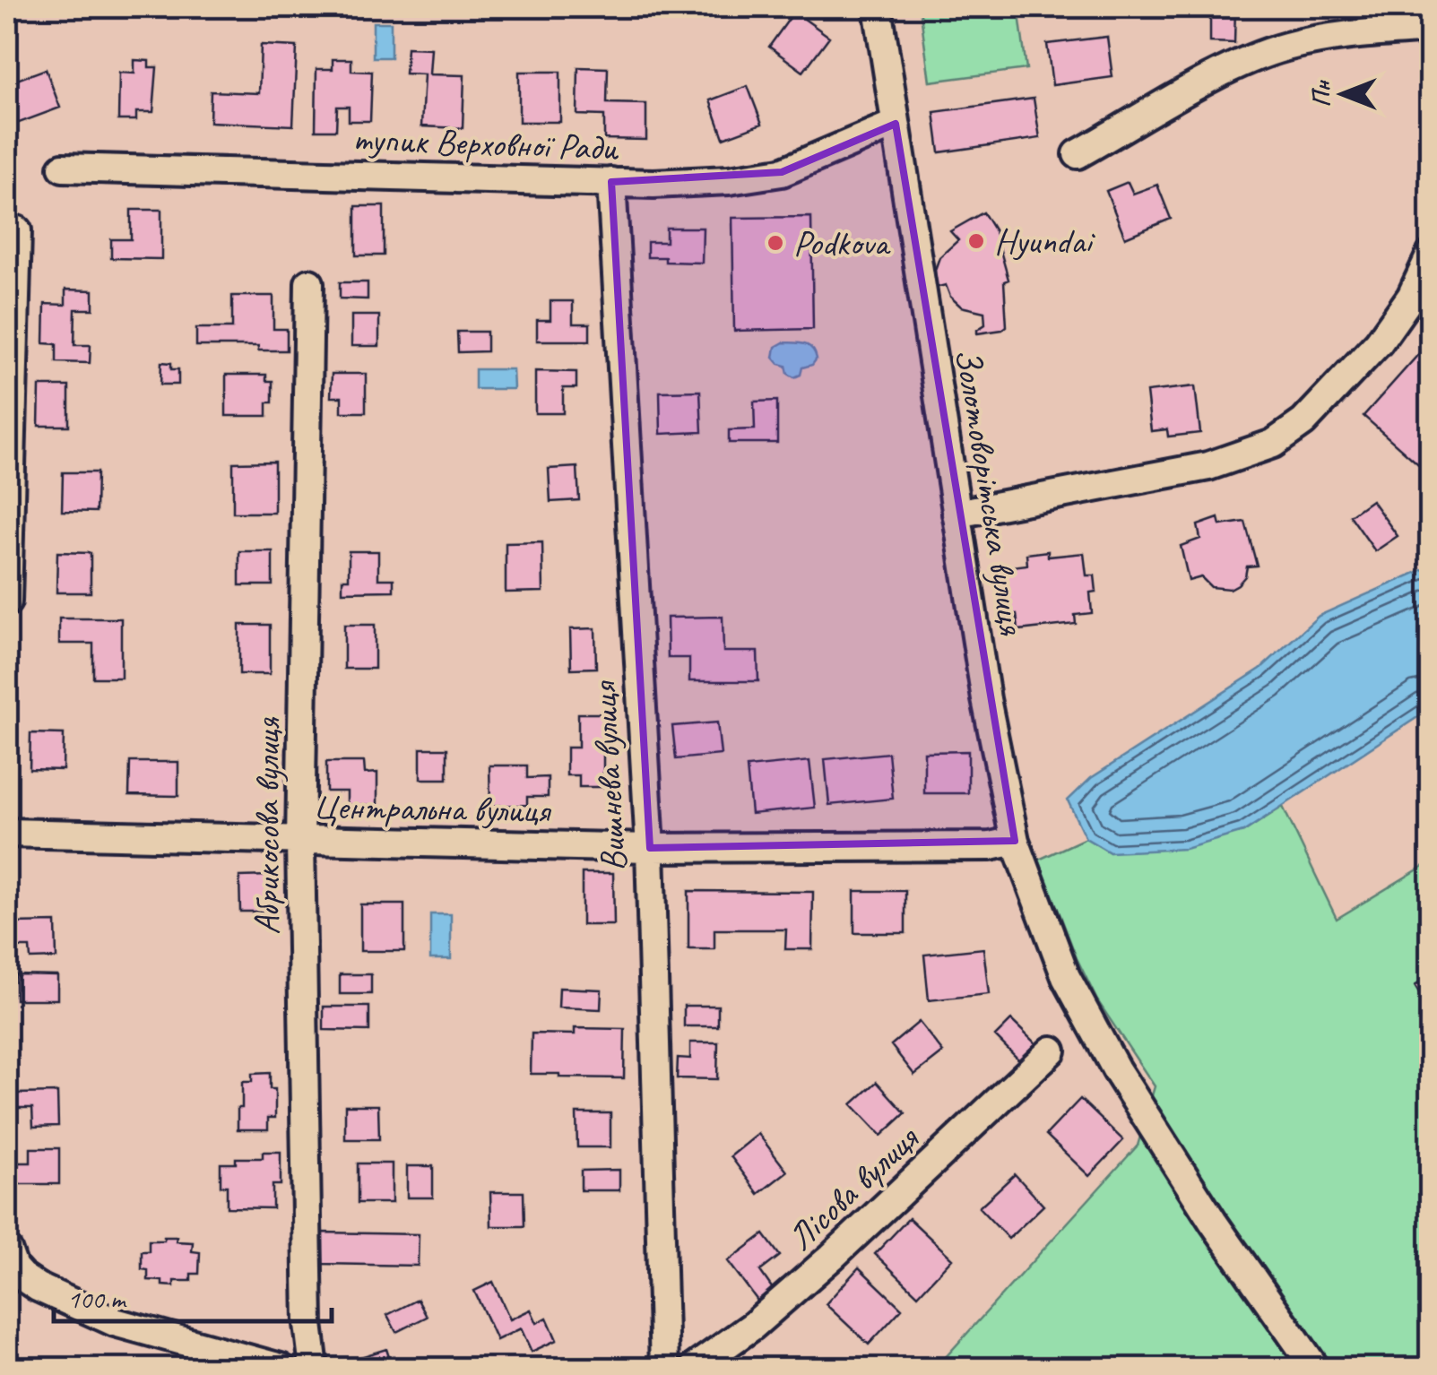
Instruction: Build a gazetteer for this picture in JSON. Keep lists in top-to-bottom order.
{
  "streets": {
    "street": [
      "тупик Верховної Ради",
      "Золотоворітська вулиця",
      "Вишнева вулиця",
      "Центральна вулиця",
      "Абрикосова вулиця",
      "Лісова вулиця"
    ]
  },
  "crossings": [
    ["тупик Верховної Ради", "Золотоворітська вулиця"],
    ["тупик Верховної Ради", "Вишнева вулиця"],
    ["Золотоворітська вулиця", "Центральна вулиця"],
    ["Вишнева вулиця", "Центральна вулиця"],
    ["Центральна вулиця", "Абрикосова вулиця"]
  ],
  "places": ["Hyundai", "Podkova"],
  "scale_bar": "100 m",
  "north": "left"
}
